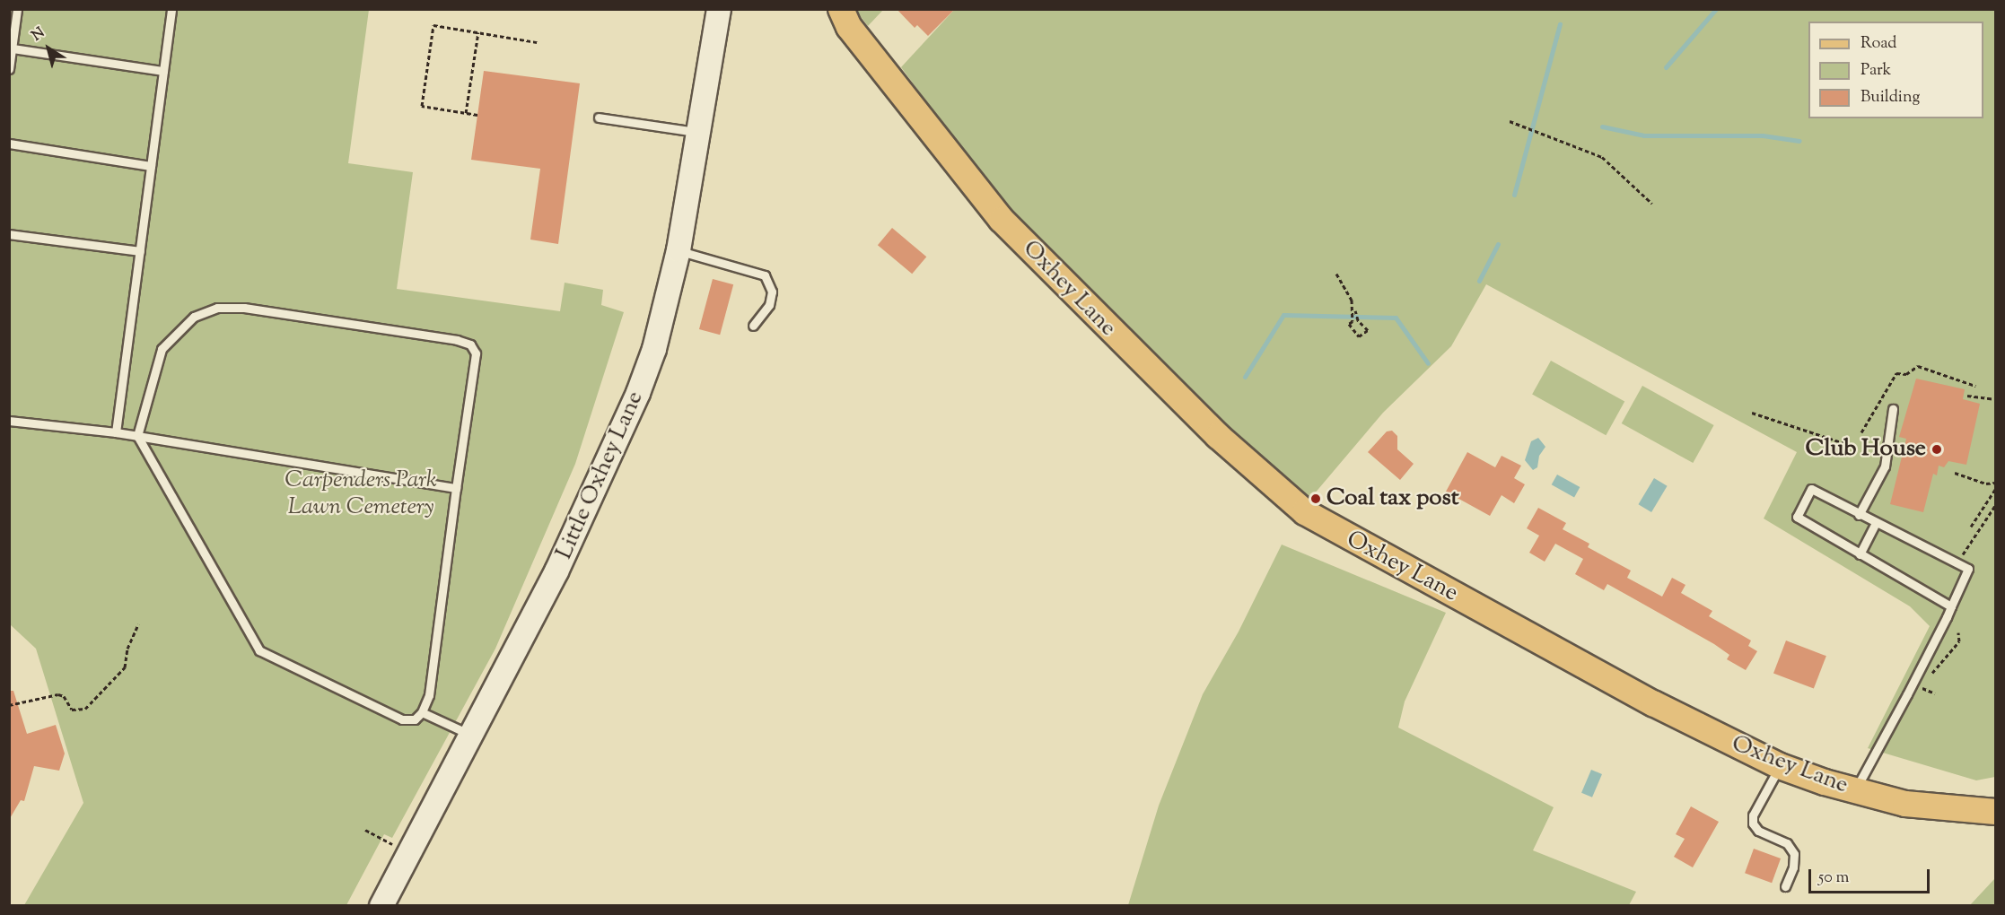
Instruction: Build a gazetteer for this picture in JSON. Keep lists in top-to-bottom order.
{
  "streets": {
    "main road": ["Oxhey Lane", "Little Oxhey Lane"]
  },
  "parks": ["Carpenders Park Lawn Cemetery"],
  "places": ["Club House", "Coal tax post"],
  "legend": ["Road", "Park", "Building"],
  "scale_bar": "50 m",
  "north": "top left"
}
